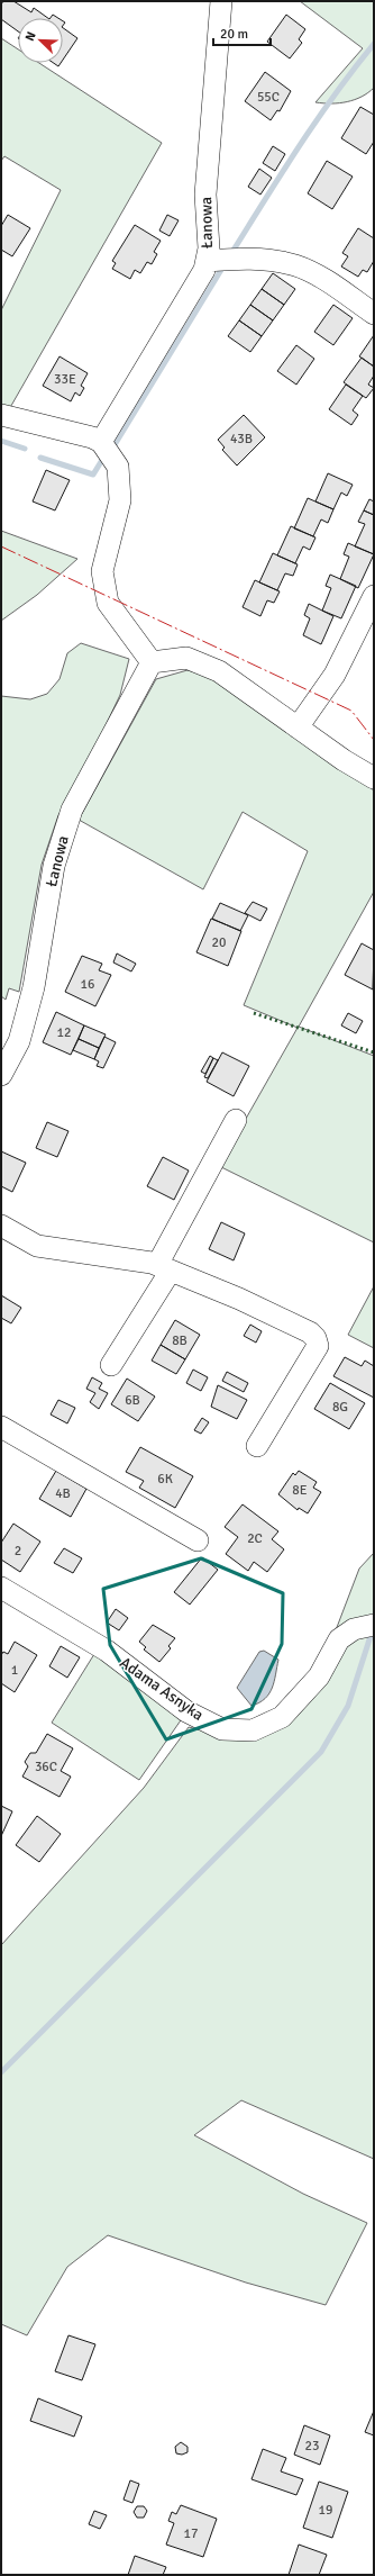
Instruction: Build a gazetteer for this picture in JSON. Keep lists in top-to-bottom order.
{
  "streets": {
    "street": ["Łanowa", "Adama Asnyka"]
  },
  "house_numbers": [
    "55C",
    "33E",
    "43B",
    "20",
    "16",
    "12",
    "8B",
    "6B",
    "8G",
    "6K",
    "8E",
    "4B",
    "2C",
    "2",
    "1",
    "36C",
    "23",
    "19",
    "17"
  ],
  "scale_bar": "20 m",
  "north": "top left"
}
